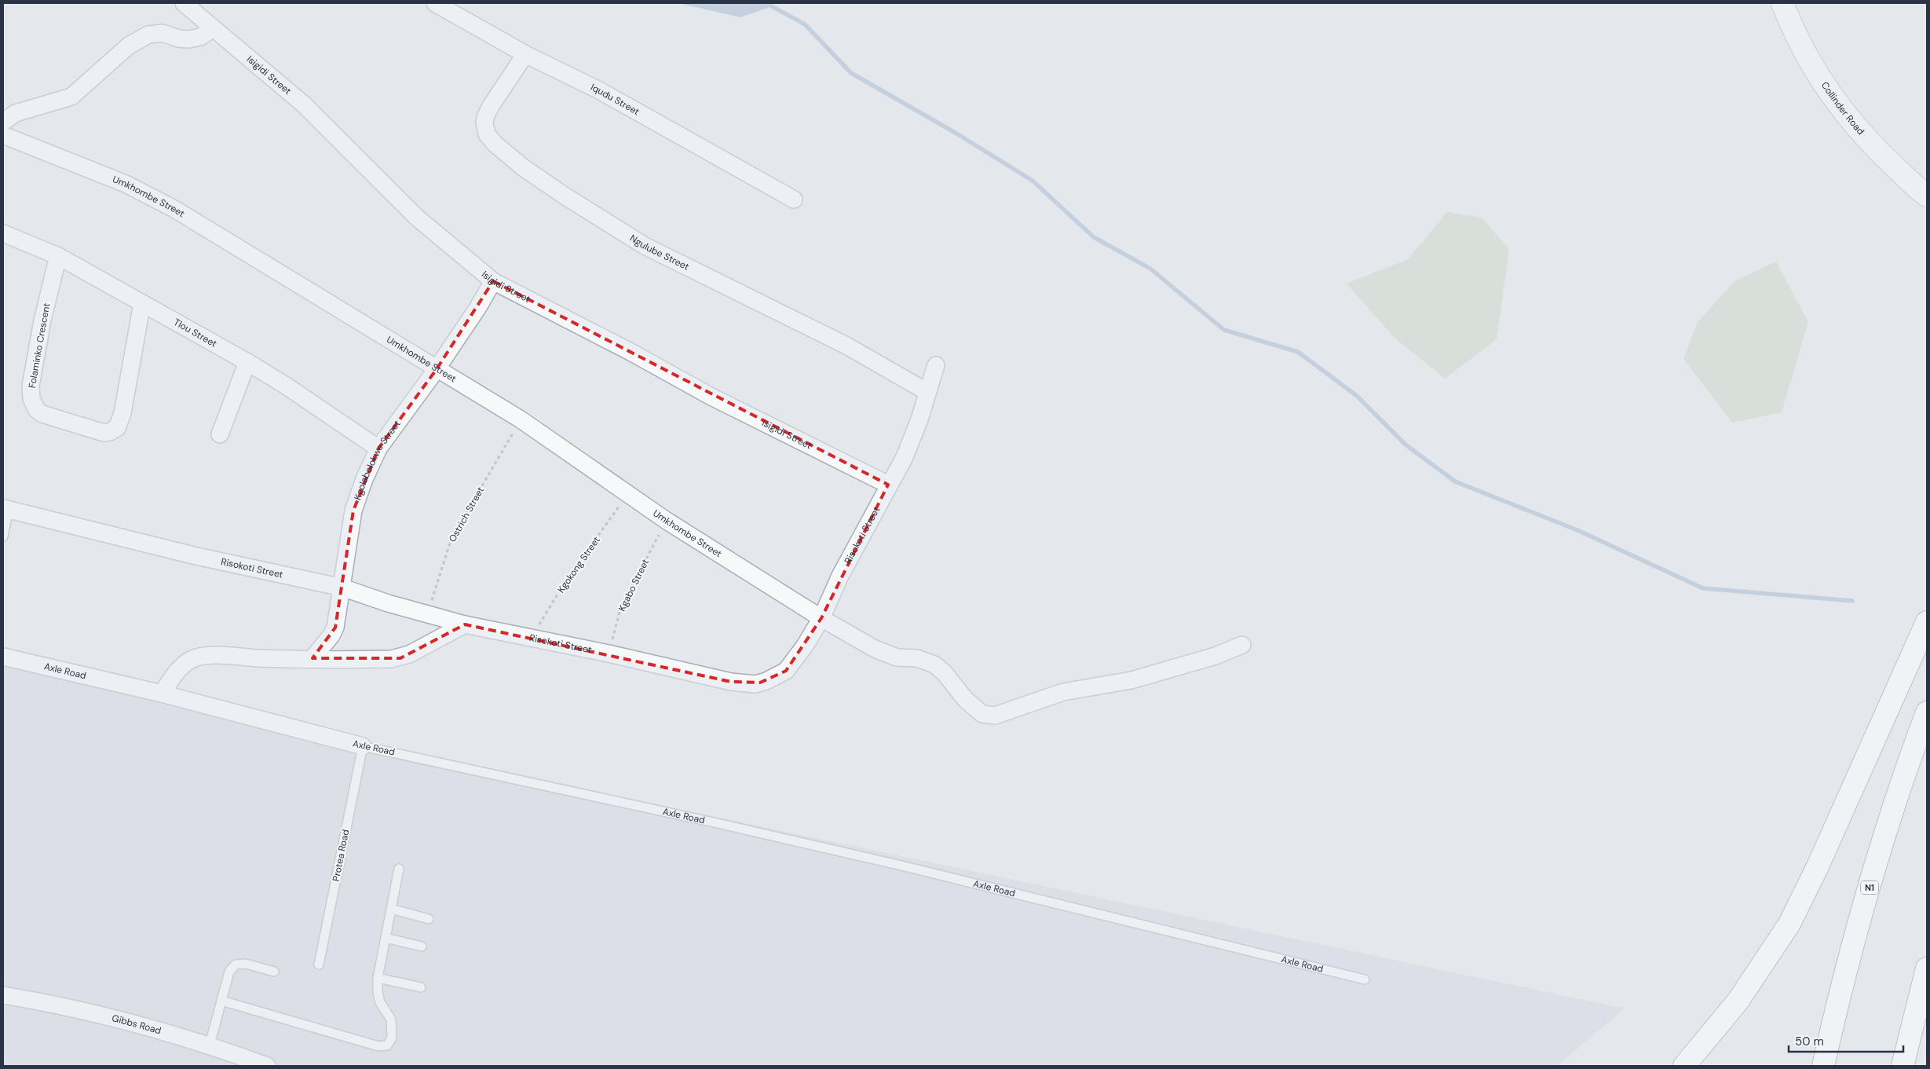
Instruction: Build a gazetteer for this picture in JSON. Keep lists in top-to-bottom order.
{
  "streets": {
    "highway": ["N1"],
    "street": [
      "Isigidi Street",
      "Iqudu Street",
      "Collinder Road",
      "Umkhombe Street",
      "Ngulube Street",
      "Tlou Street",
      "Folaminko Crescent",
      "Kgolabolokwe Street",
      "Risokoti Street",
      "Axle Road",
      "Gibbs Road"
    ],
    "lane": ["Protea Road"],
    "path": ["Ostrich Street", "Kgokong Street", "Kgabo Street"]
  },
  "crossings": [
    ["Isigidi Street", "Kgolabolokwe Street"],
    ["Isigidi Street", "Risokoti Street"],
    ["Iqudu Street", "Ngulube Street"],
    ["Umkhombe Street", "Kgolabolokwe Street"],
    ["Umkhombe Street", "Ostrich Street"],
    ["Umkhombe Street", "Risokoti Street"],
    ["Umkhombe Street", "Kgokong Street"],
    ["Umkhombe Street", "Kgabo Street"],
    ["Ngulube Street", "Risokoti Street"],
    ["Tlou Street", "Folaminko Crescent"],
    ["Tlou Street", "Kgolabolokwe Street"],
    ["Kgolabolokwe Street", "Risokoti Street"],
    ["Ostrich Street", "Risokoti Street"],
    ["Risokoti Street", "Kgokong Street"],
    ["Risokoti Street", "Kgabo Street"],
    ["Axle Road", "Protea Road"]
  ],
  "scale_bar": "50 m"
}
